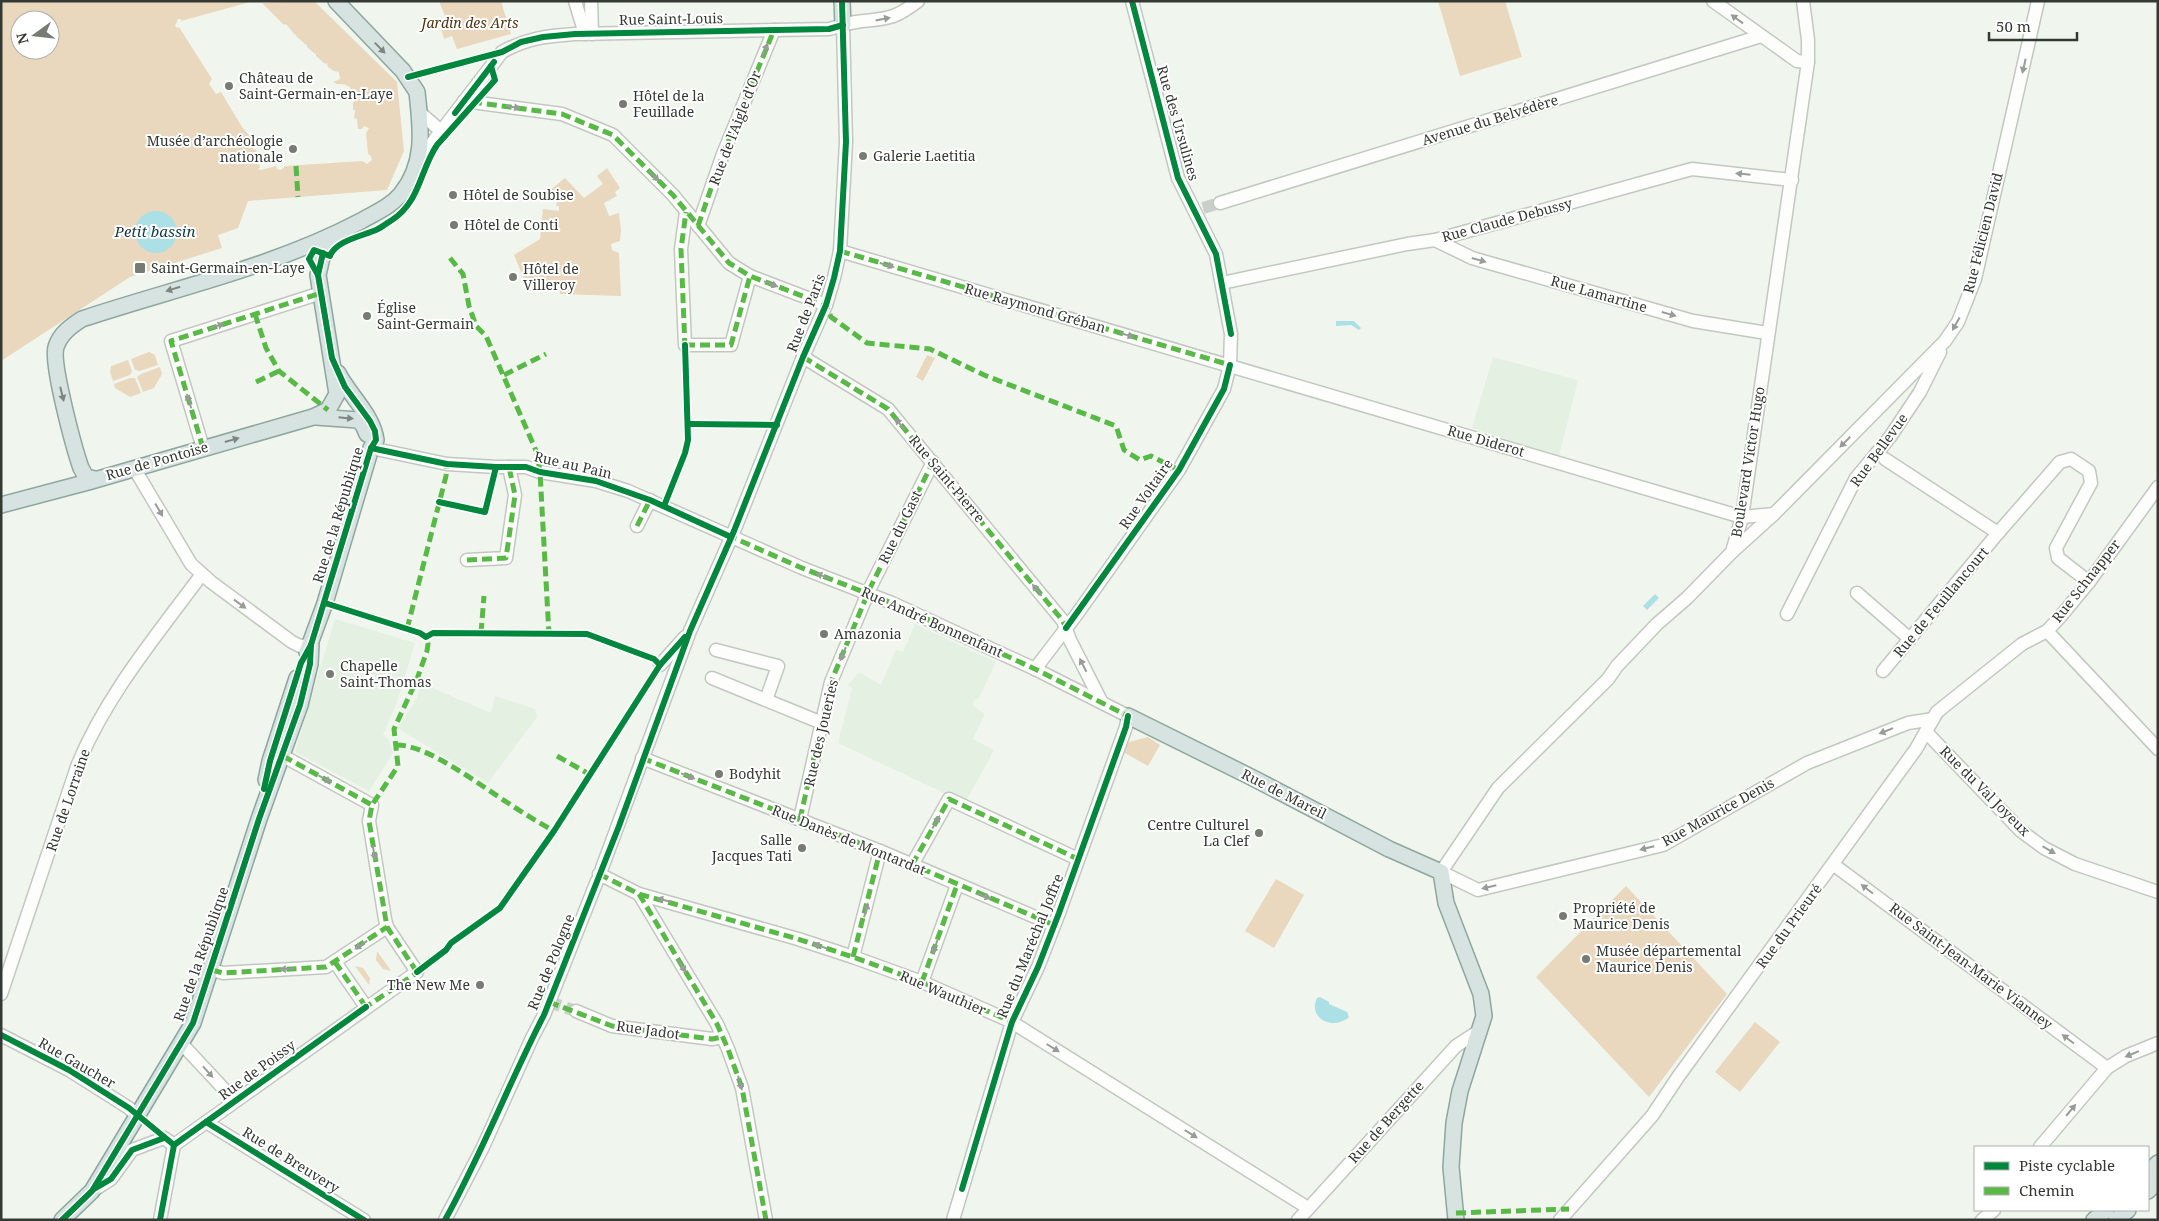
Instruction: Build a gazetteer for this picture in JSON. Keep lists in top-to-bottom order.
{
  "streets": {
    "main road": ["Rue de Pontoise", "Rue de la République", "Rue de Mareil"],
    "street": [
      "Rue Saint-Louis",
      "Avenue du Belvédère",
      "Rue des Ursulines",
      "Rue de l'Aigle d'Or",
      "Rue Claude Debussy",
      "Rue Félicien David",
      "Rue Lamartine",
      "Rue Raymond Gréban",
      "Rue de Paris",
      "Rue Diderot",
      "Rue Bellevue",
      "Boulevard Victor Hugo",
      "Rue au Pain",
      "Rue Saint-Pierre",
      "Rue Voltaire",
      "Rue du Gast",
      "Rue Schnapper",
      "Rue de Feuillancourt",
      "Rue André Bonnenfant",
      "Rue des Joueries",
      "Rue du Val Joyeux",
      "Rue de Lorraine",
      "Rue Maurice Denis",
      "Rue Danès de Montardat",
      "Rue du Prieuré",
      "Rue du Maréchal Joffre",
      "Rue de Pologne",
      "Rue Saint-Jean-Marie Vianney",
      "Rue Wauthier",
      "Rue Jadot",
      "Rue Gaucher",
      "Rue de Poissy",
      "Rue de Bergette",
      "Rue de Breuvery"
    ]
  },
  "crossings": [
    ["Rue Saint-Louis", "Rue de l'Aigle d'Or"],
    ["Rue Saint-Louis", "Rue de Paris"],
    ["Rue des Ursulines", "Rue Claude Debussy"],
    ["Rue des Ursulines", "Rue Raymond Gréban"],
    ["Rue des Ursulines", "Rue Diderot"],
    ["Rue des Ursulines", "Rue Voltaire"],
    ["Rue Claude Debussy", "Rue Lamartine"],
    ["Rue Claude Debussy", "Boulevard Victor Hugo"],
    ["Rue Félicien David", "Rue Bellevue"],
    ["Rue Félicien David", "Boulevard Victor Hugo"],
    ["Rue Lamartine", "Boulevard Victor Hugo"],
    ["Rue Raymond Gréban", "Rue de Paris"],
    ["Rue Raymond Gréban", "Rue Diderot"],
    ["Rue Raymond Gréban", "Rue Voltaire"],
    ["Rue de Paris", "Rue au Pain"],
    ["Rue de Paris", "Rue Saint-Pierre"],
    ["Rue de Paris", "Rue André Bonnenfant"],
    ["Rue de Paris", "Rue de Pologne"],
    ["Rue Diderot", "Boulevard Victor Hugo"],
    ["Rue Diderot", "Rue Voltaire"],
    ["Rue de Pontoise", "Rue de la République"],
    ["Boulevard Victor Hugo", "Rue de Mareil"],
    ["Boulevard Victor Hugo", "Rue Maurice Denis"],
    ["Rue au Pain", "Rue de la République"],
    ["Rue au Pain", "Rue André Bonnenfant"],
    ["Rue Saint-Pierre", "Rue Voltaire"],
    ["Rue Saint-Pierre", "Rue du Gast"],
    ["Rue Saint-Pierre", "Rue André Bonnenfant"],
    ["Rue Voltaire", "Rue André Bonnenfant"],
    ["Rue de la République", "Rue Gaucher"],
    ["Rue de la République", "Rue de Poissy"],
    ["Rue du Gast", "Rue André Bonnenfant"],
    ["Rue du Gast", "Rue des Joueries"],
    ["Rue Schnapper", "Rue de Feuillancourt"],
    ["Rue Schnapper", "Rue Maurice Denis"],
    ["Rue Schnapper", "Rue du Prieuré"],
    ["Rue André Bonnenfant", "Rue des Joueries"],
    ["Rue André Bonnenfant", "Rue de Mareil"],
    ["Rue André Bonnenfant", "Rue du Maréchal Joffre"],
    ["Rue des Joueries", "Rue Danès de Montardat"],
    ["Rue du Val Joyeux", "Rue du Prieuré"],
    ["Rue de Mareil", "Rue Maurice Denis"],
    ["Rue de Mareil", "Rue du Maréchal Joffre"],
    ["Rue Maurice Denis", "Rue du Prieuré"],
    ["Rue Danès de Montardat", "Rue du Maréchal Joffre"],
    ["Rue Danès de Montardat", "Rue de Pologne"],
    ["Rue du Prieuré", "Rue Saint-Jean-Marie Vianney"],
    ["Rue du Maréchal Joffre", "Rue Wauthier"],
    ["Rue de Pologne", "Rue Wauthier"],
    ["Rue Wauthier", "Rue de Bergette"],
    ["Rue de Poissy", "Rue de Breuvery"]
  ],
  "one_way": [
    "Rue de l'Aigle d'Or",
    "Rue Claude Debussy",
    "Rue Félicien David",
    "Rue Lamartine",
    "Rue Raymond Gréban",
    "Rue de Pontoise",
    "Rue Saint-Pierre",
    "Rue des Joueries",
    "Rue du Val Joyeux",
    "Rue Maurice Denis",
    "Rue Saint-Jean-Marie Vianney"
  ],
  "water": ["Petit bassin"],
  "parks": ["Jardin des Arts"],
  "places": {
    "other": [
      "Château de Saint-Germain-en-Laye",
      "Hôtel de la Feuillade",
      "Musée d’archéologie nationale",
      "Galerie Laetitia",
      "Hôtel de Soubise",
      "Hôtel de Conti",
      "Hôtel de Villeroy",
      "Église Saint-Germain",
      "Amazonia",
      "Chapelle Saint-Thomas",
      "Bodyhit",
      "Centre Culturel La Clef",
      "Salle Jacques Tati",
      "Propriété de Maurice Denis",
      "Musée départemental Maurice Denis",
      "The New Me"
    ],
    "transit": ["Saint-Germain-en-Laye"]
  },
  "legend": ["Piste cyclable", "Chemin"],
  "scale_bar": "50 m",
  "north": "left"
}
